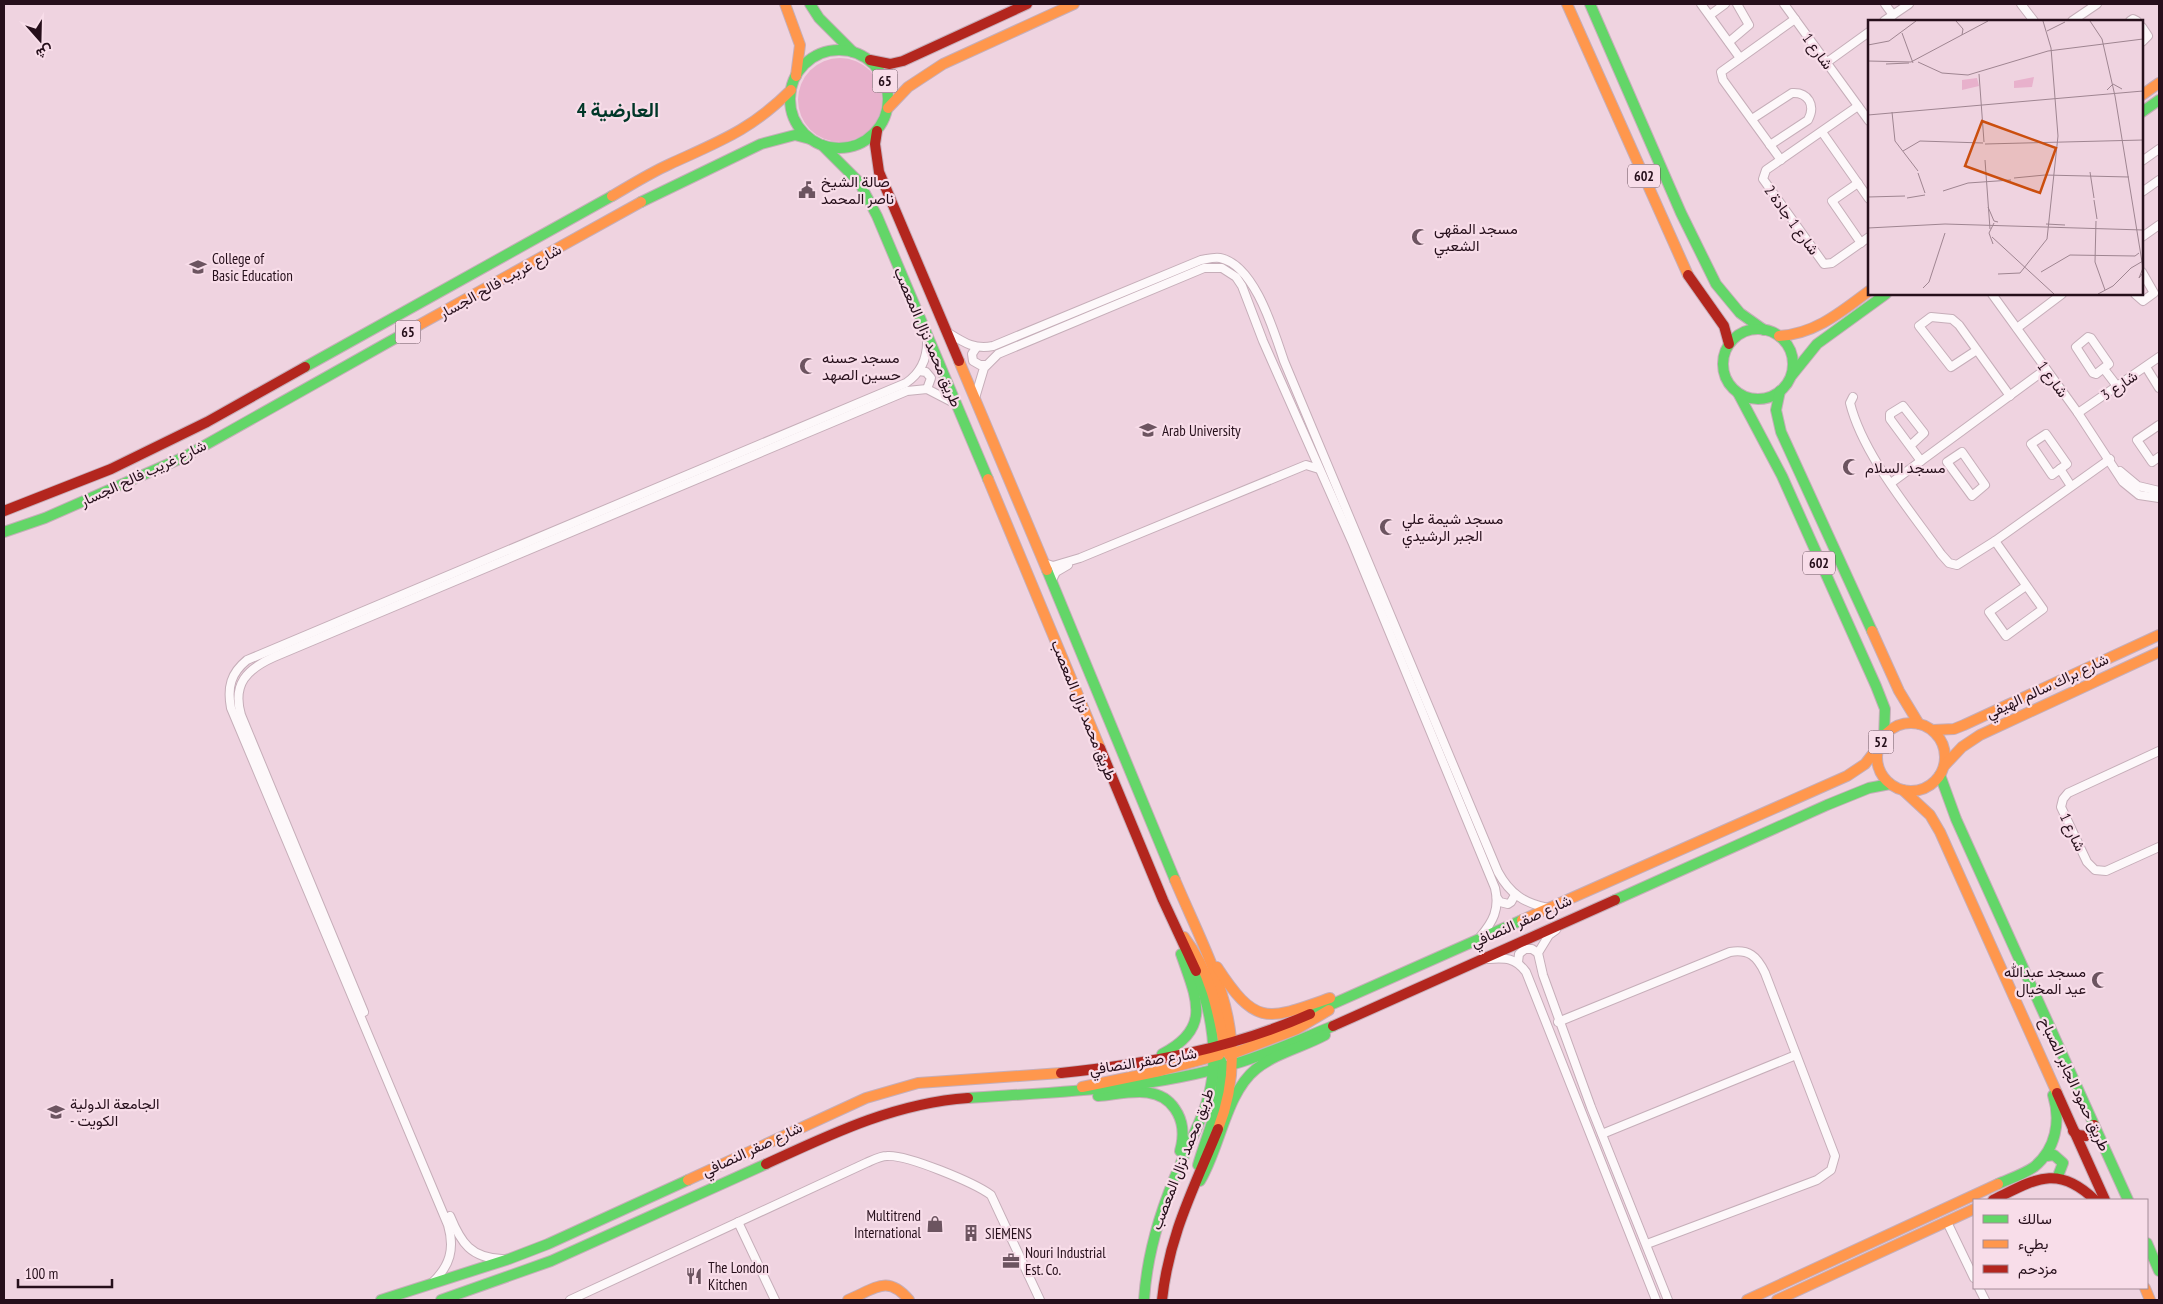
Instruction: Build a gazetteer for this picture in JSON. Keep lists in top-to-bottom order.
{
  "streets": {
    "main road": [
      "65",
      "602",
      "شارع غريب فالح الجسار",
      "طريق محمد نزال المعصب",
      "شارع براك سالم الهيفي",
      "52",
      "شارع صقر النصافي",
      "طريق حمود الجابر الصباح"
    ],
    "street": ["شارع 1", "شارع 1 جادة 2", "شارع 3"]
  },
  "crossings": [
    ["شارع 1", "شارع 1 جادة 2"],
    ["شارع 1", "شارع 3"],
    ["65", "شارع غريب فالح الجسار"],
    ["65", "طريق محمد نزال المعصب"],
    ["602", "شارع براك سالم الهيفي"],
    ["602", "52"],
    ["602", "شارع صقر النصافي"],
    ["602", "طريق حمود الجابر الصباح"],
    ["شارع غريب فالح الجسار", "طريق محمد نزال المعصب"],
    ["طريق محمد نزال المعصب", "شارع صقر النصافي"],
    ["شارع براك سالم الهيفي", "52"],
    ["شارع براك سالم الهيفي", "شارع صقر النصافي"],
    ["شارع براك سالم الهيفي", "طريق حمود الجابر الصباح"],
    ["52", "شارع صقر النصافي"],
    ["52", "طريق حمود الجابر الصباح"],
    ["شارع صقر النصافي", "طريق حمود الجابر الصباح"]
  ],
  "districts": ["العارضية 4"],
  "places": {
    "public building": ["صالة الشيخ ناصر المحمد"],
    "mosque": [
      "مسجد المقهى الشعبي",
      "مسجد حسنه حسين الصهد",
      "مسجد السلام",
      "مسجد شيمة علي الجبر الرشيدي",
      "مسجد عبدالله عيد المخيال"
    ],
    "school or university": ["College of Basic Education", "Arab University", "الجامعة الدولية - الكويت"],
    "shop": ["Multitrend International"],
    "building": ["SIEMENS"],
    "office": ["Nouri Industrial Est. Co."],
    "restaurant": ["The London Kitchen"]
  },
  "legend": ["سالك", "بطيء", "مزدحم"],
  "scale_bar": "100 m",
  "north": "bottom"
}
